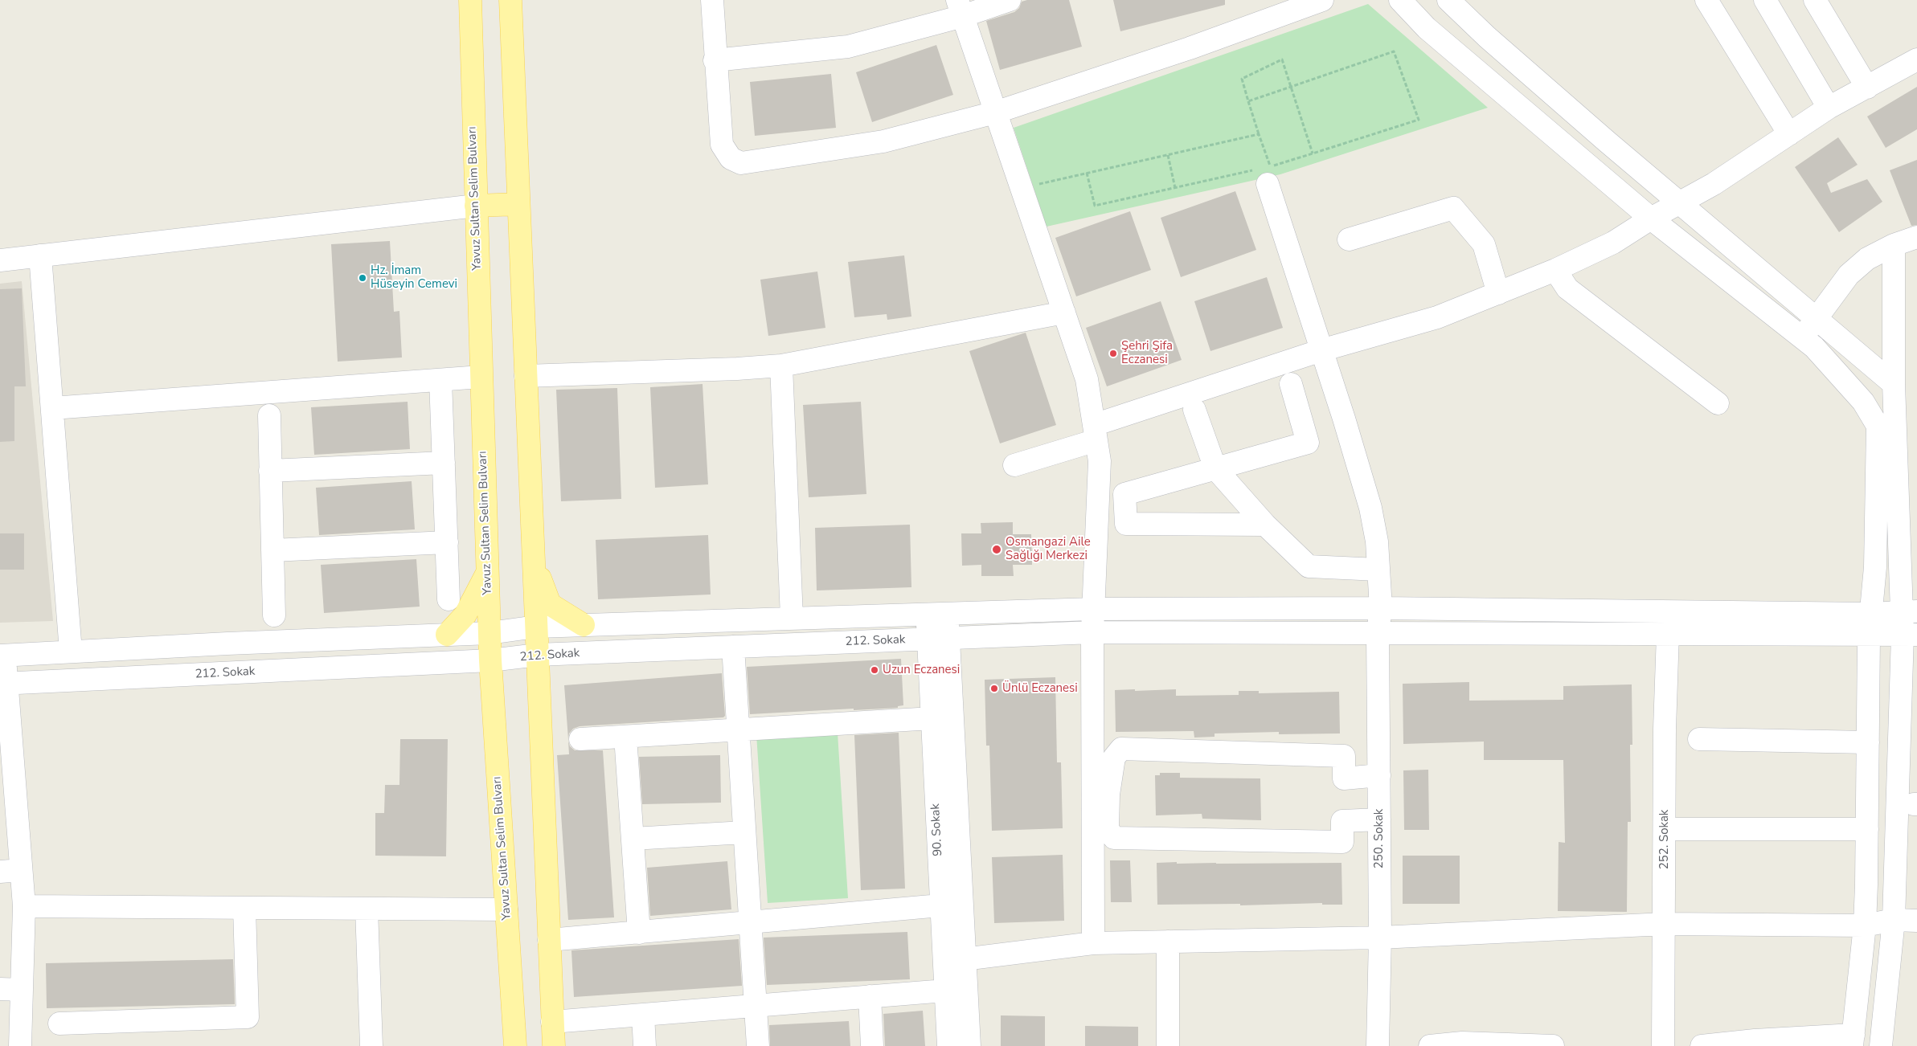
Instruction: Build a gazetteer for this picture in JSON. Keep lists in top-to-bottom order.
{
  "streets": {
    "main road": ["Yavuz Sultan Selim Bulvarı"],
    "street": [
      "212. Sokak",
      "90. Sokak",
      "250. Sokak",
      "252. Sokak"
    ]
  },
  "crossings": [
    ["Yavuz Sultan Selim Bulvarı", "212. Sokak"],
    ["212. Sokak", "90. Sokak"],
    ["212. Sokak", "250. Sokak"],
    ["212. Sokak", "252. Sokak"]
  ],
  "places": [
    "Hz. İmam Hüseyin Cemevi",
    "Şehri Şifa Eczanesi",
    "Osmangazi Aile Sağlığı Merkezi",
    "Uzun Eczanesi",
    "Ünlü Eczanesi"
  ]
}
